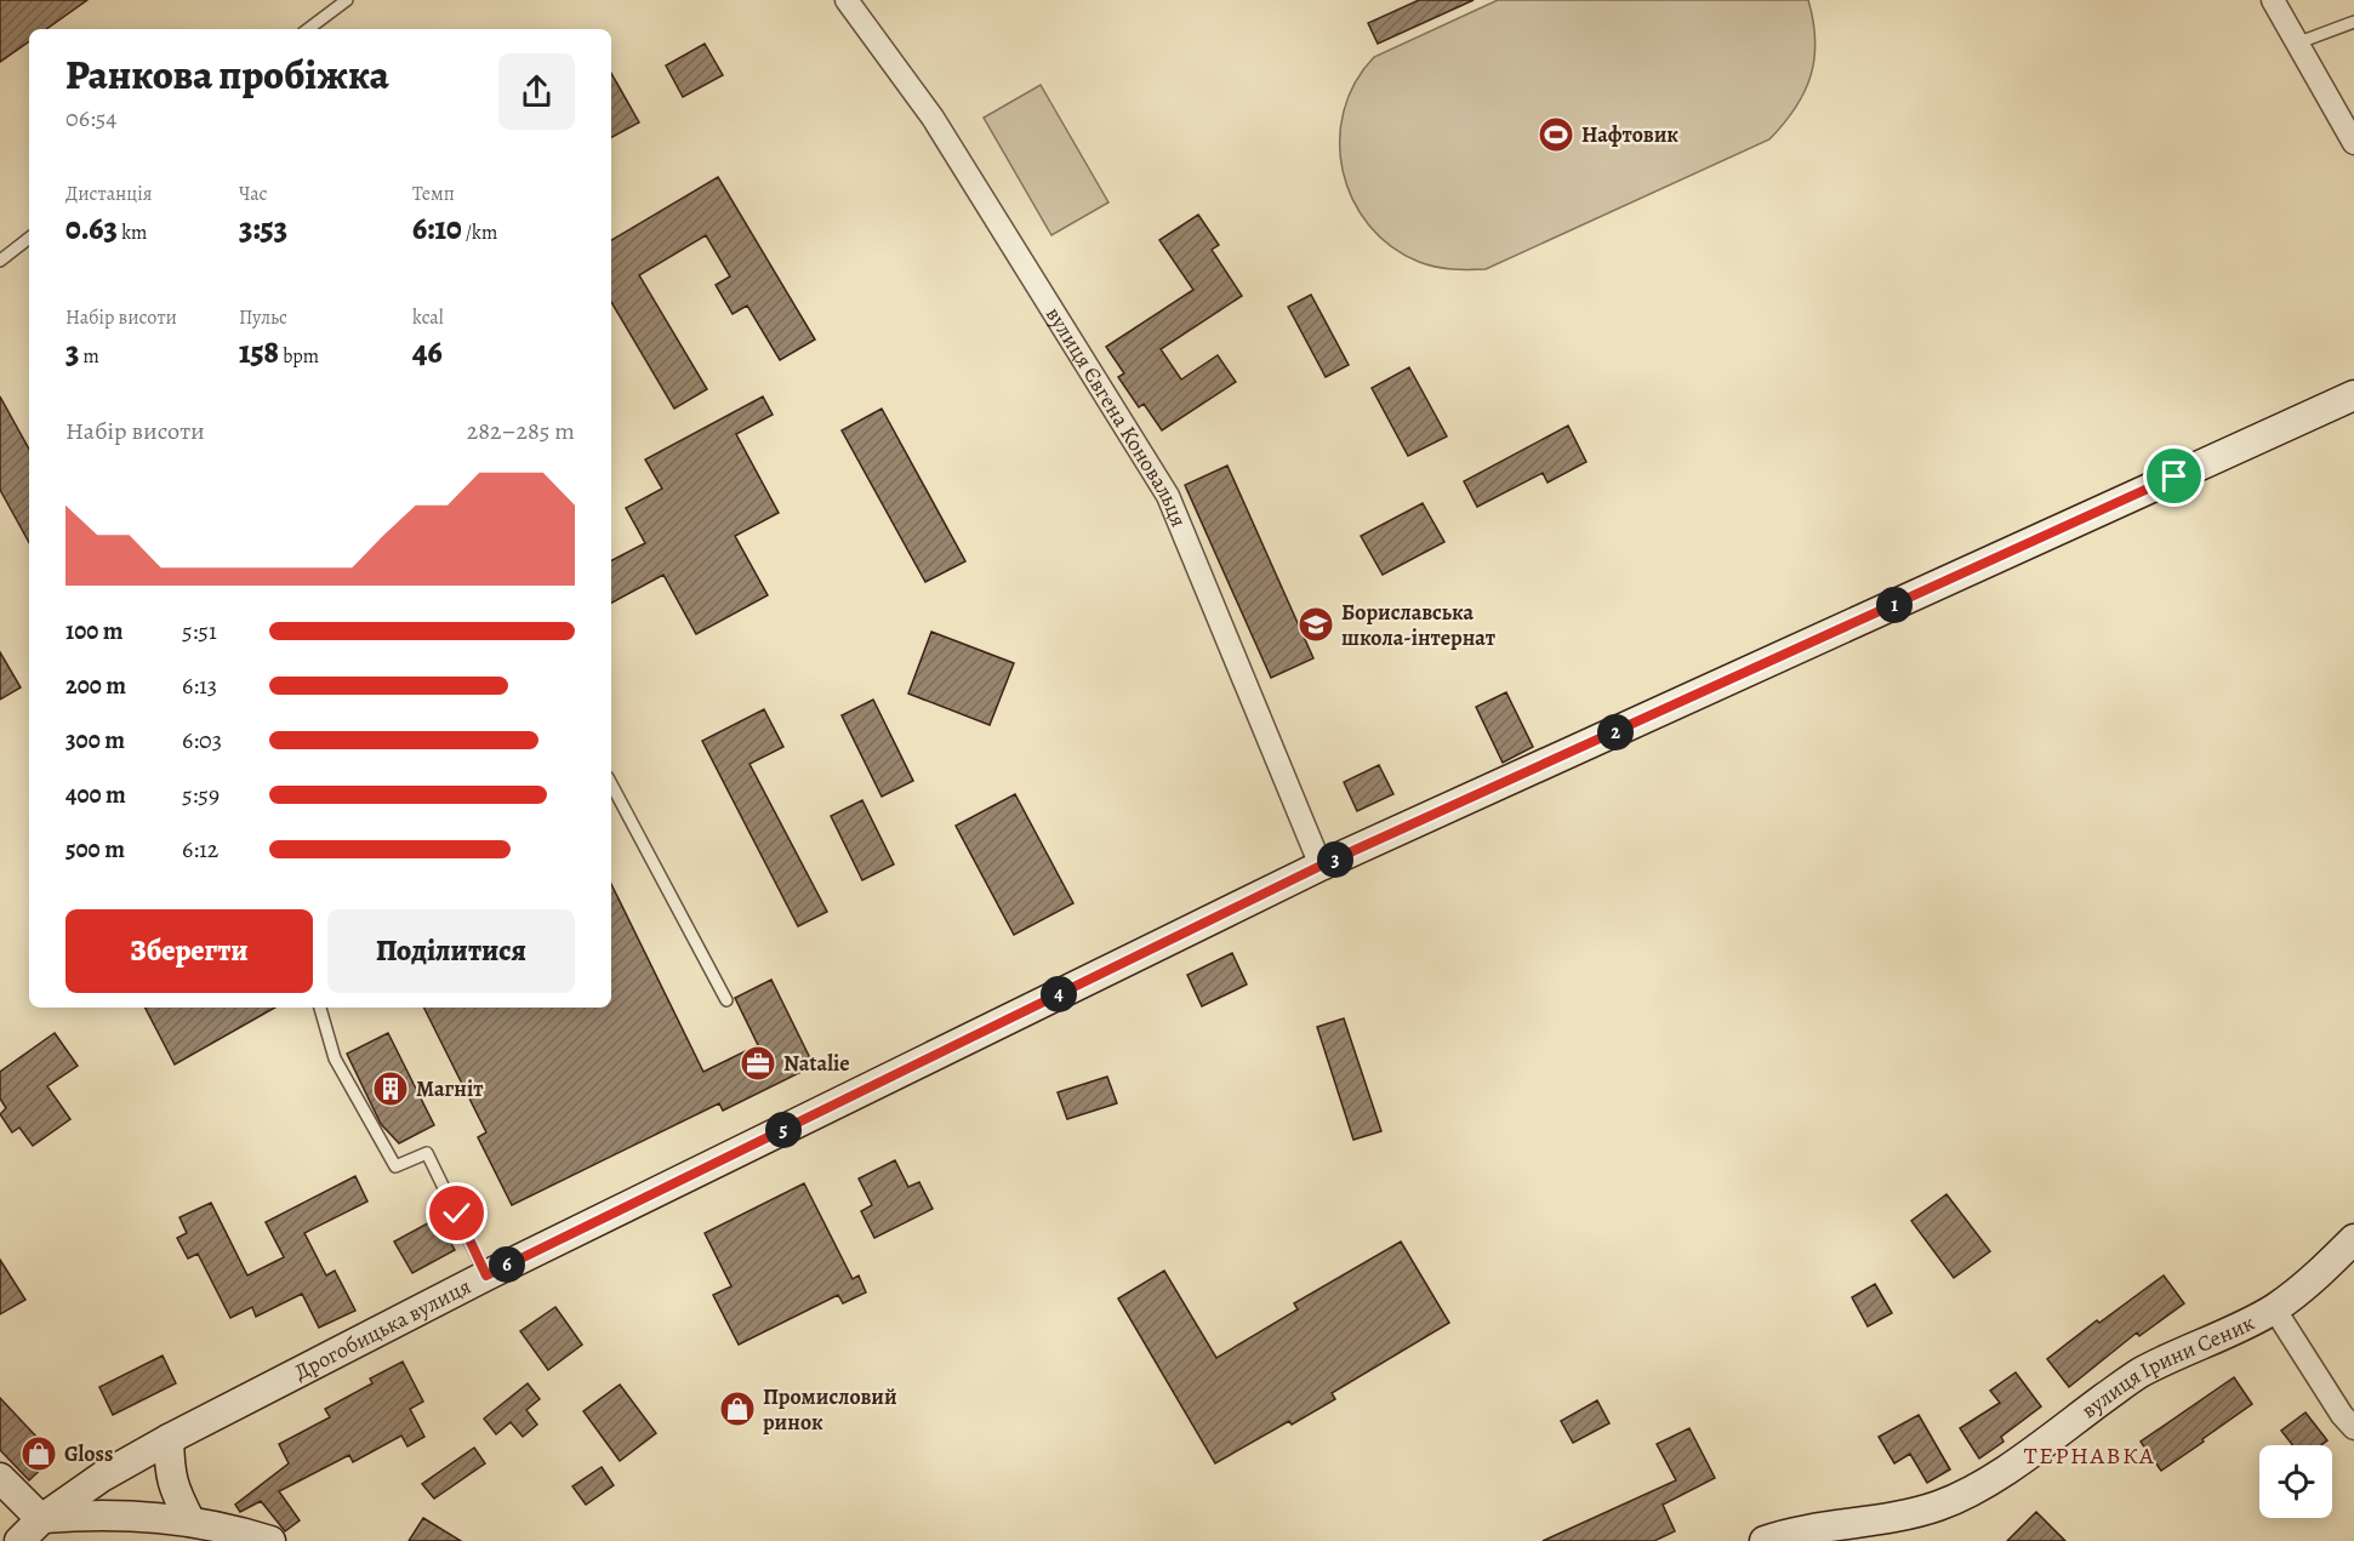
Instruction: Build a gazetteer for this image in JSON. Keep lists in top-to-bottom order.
{
  "streets": {
    "main road": ["Дрогобицька вулиця", "вулиця Ірини Сеник"],
    "street": ["вулиця Євгена Коновальця"]
  },
  "crossings": [
    ["вулиця Євгена Коновальця", "Дрогобицька вулиця"]
  ],
  "districts": ["ТЕРНАВКА"],
  "places": {
    "sports": ["Нафтовик"],
    "school or university": ["Бориславська школа-інтернат"],
    "office": ["Natalie"],
    "building": ["Магніт"],
    "shop": ["Промисловий ринок", "Gloss"]
  },
  "page": {
    "heading": ["Ранкова пробіжка", "06:54"],
    "stats": [
      ["Дистанція", "0.63 km"],
      ["Час", "3:53"],
      ["Темп", "6:10 /km"],
      ["Набір висоти", "3 m"],
      ["Пульс", "158 bpm"],
      ["kcal", "46"]
    ],
    "chart": ["Набір висоти", "282–285 m"],
    "pins": [
      "1",
      "2",
      "3",
      "4",
      "5",
      "6"
    ],
    "list": [
      {
        "name": "100 m",
        "note": "5:51"
      },
      {
        "name": "200 m",
        "note": "6:13"
      },
      {
        "name": "300 m",
        "note": "6:03"
      },
      {
        "name": "400 m",
        "note": "5:59"
      },
      {
        "name": "500 m",
        "note": "6:12"
      }
    ],
    "buttons": ["Зберегти", "Поділитися"]
  }
}
